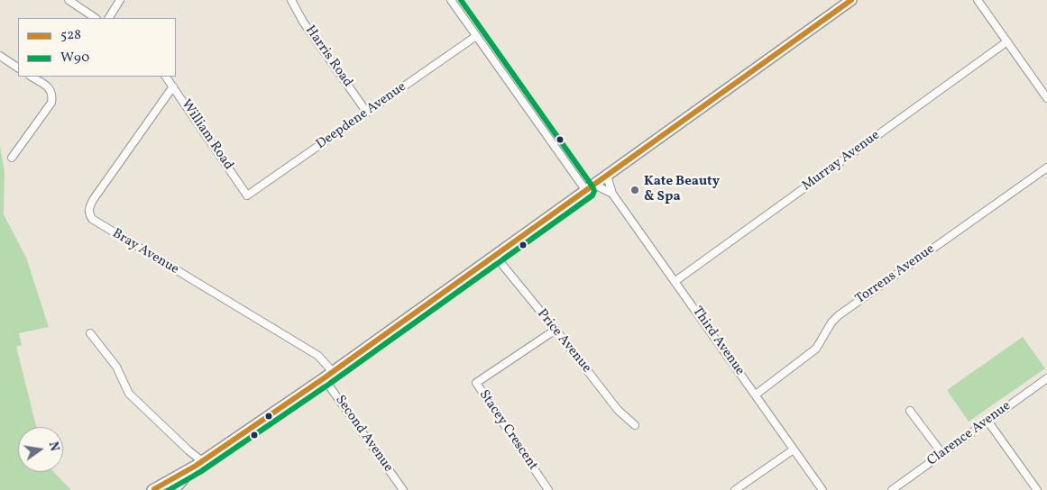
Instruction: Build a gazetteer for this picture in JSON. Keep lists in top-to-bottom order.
{
  "streets": {
    "street": [
      "Harris Road",
      "Deepdene Avenue",
      "William Road",
      "Murray Avenue",
      "Bray Avenue",
      "Torrens Avenue",
      "Price Avenue",
      "Third Avenue",
      "Stacey Crescent",
      "Second Avenue",
      "Clarence Avenue"
    ]
  },
  "crossings": [
    ["Harris Road", "Deepdene Avenue"],
    ["Deepdene Avenue", "William Road"],
    ["William Road", "Bray Avenue"],
    ["Murray Avenue", "Third Avenue"],
    ["Torrens Avenue", "Third Avenue"],
    ["Price Avenue", "Stacey Crescent"]
  ],
  "places": ["Kate Beauty & Spa"],
  "lines": ["transit line 528", "transit line W90"],
  "legend": ["528", "W90"],
  "north": "right"
}
